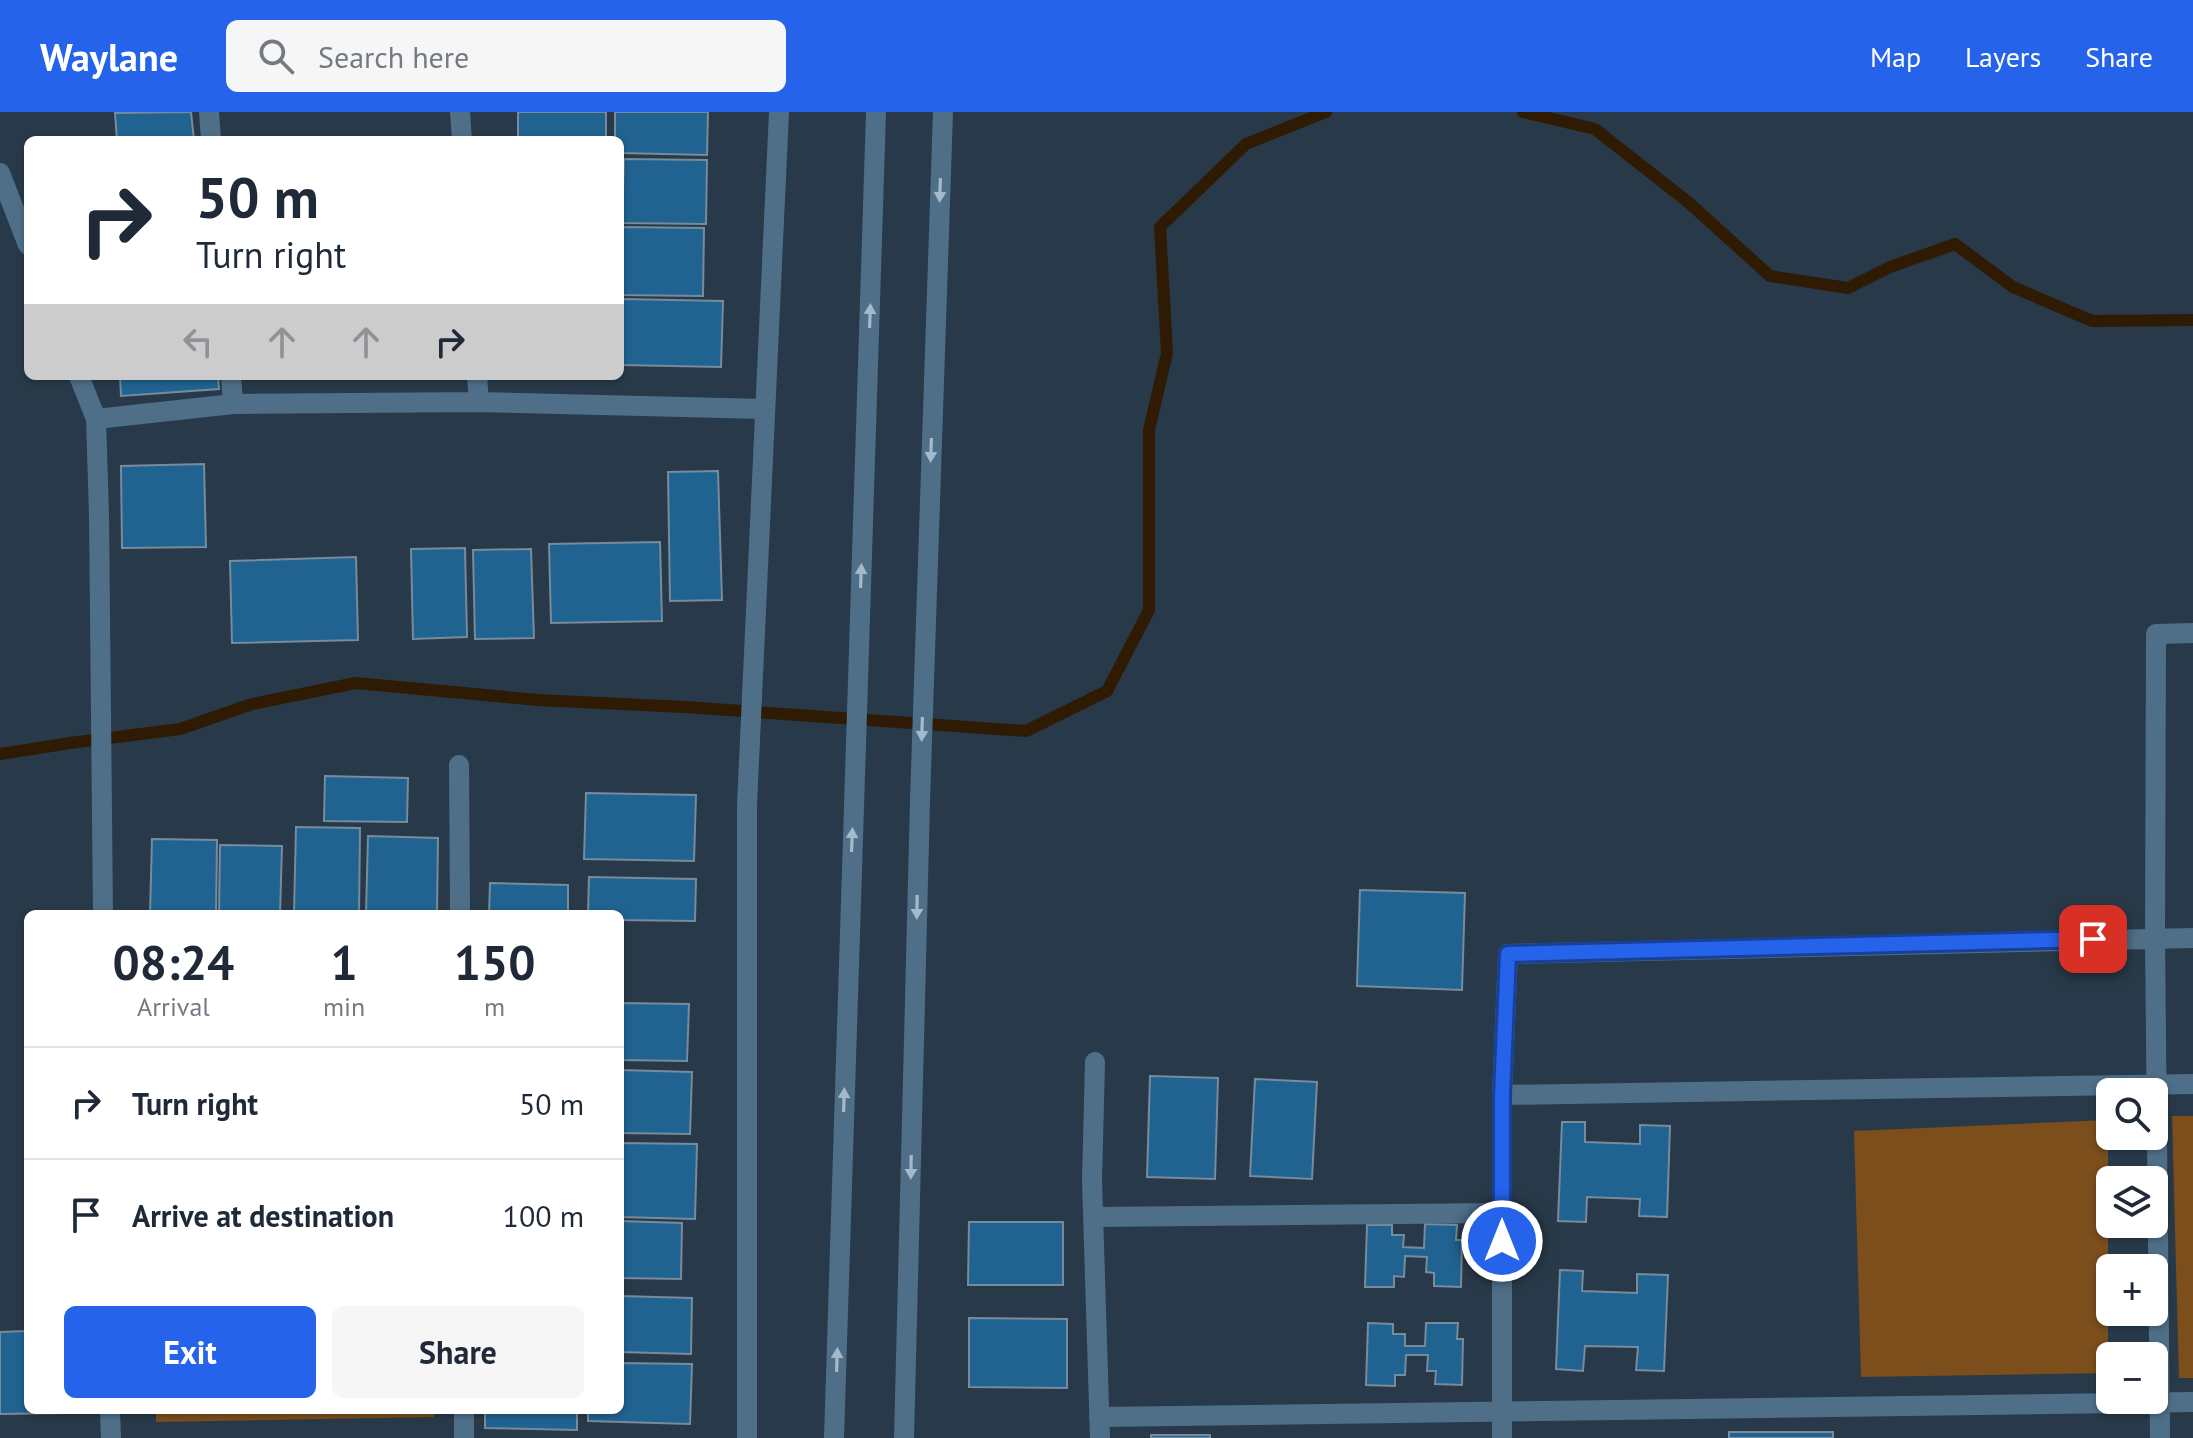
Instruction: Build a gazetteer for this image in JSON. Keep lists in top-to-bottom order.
{
  "page": {
    "header": "Waylane",
    "search": "Search here",
    "nav": ["Map", "Layers", "Share"],
    "turn": ["50 m", "Turn right"],
    "eta": [
      "08:24",
      "Arrival",
      "1",
      "min",
      "150",
      "m"
    ],
    "list": [
      {
        "name": "Turn right",
        "value": "50 m"
      },
      {
        "name": "Arrive at destination",
        "value": "100 m"
      }
    ],
    "map_buttons": ["+", "−"],
    "buttons": ["Exit", "Share"]
  }
}
